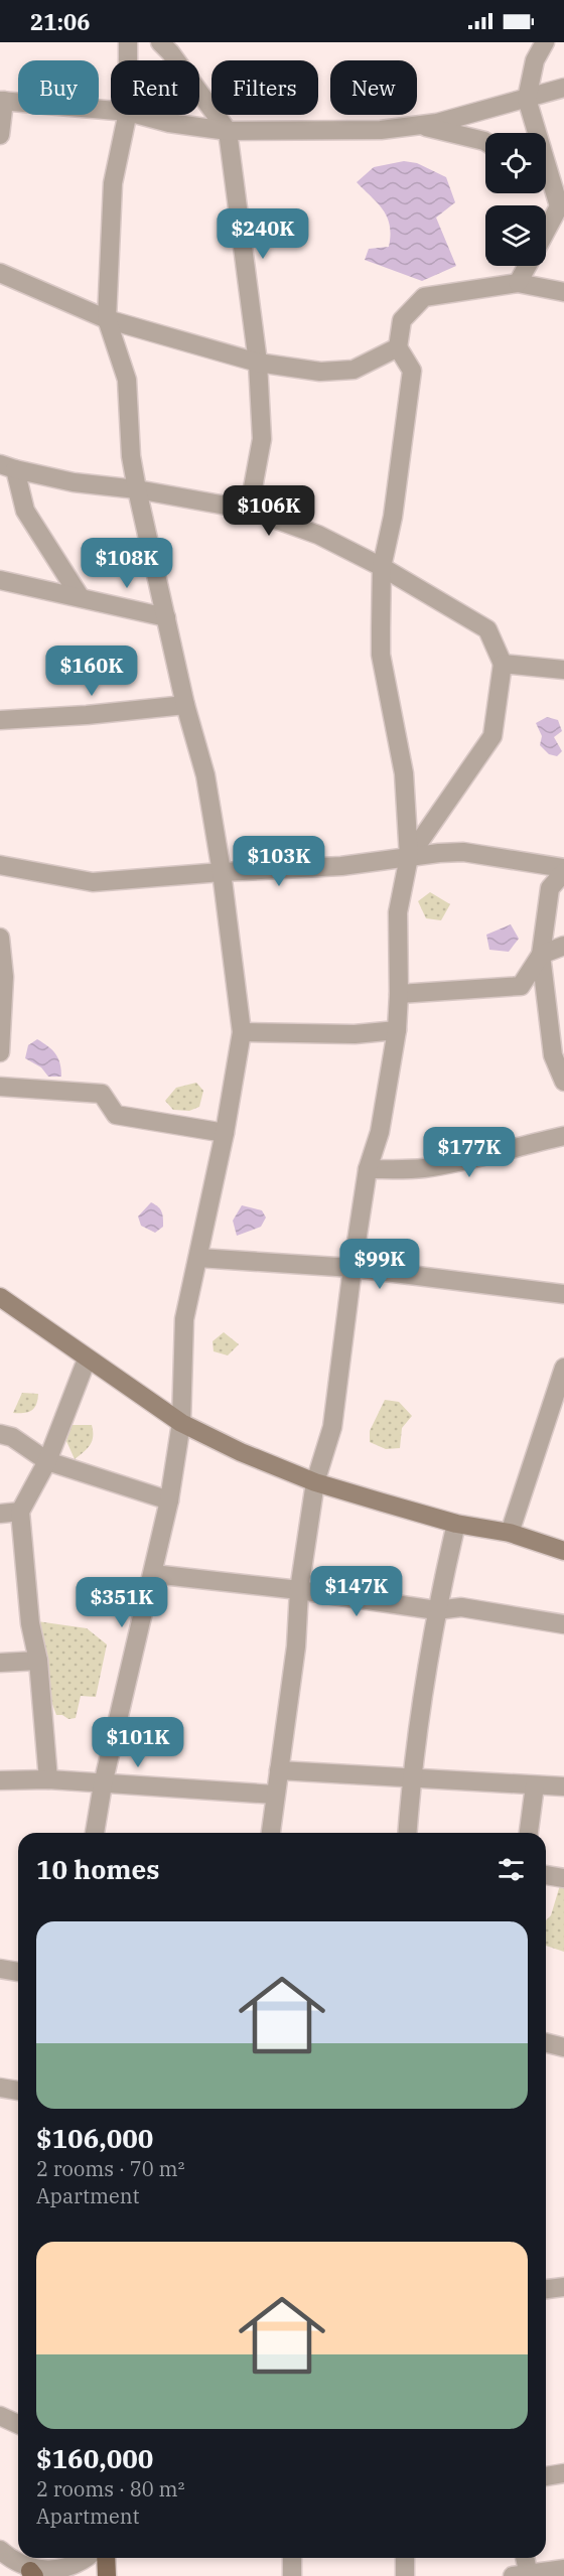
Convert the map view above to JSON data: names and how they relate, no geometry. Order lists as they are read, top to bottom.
{
  "page": {
    "status": "21:06",
    "chip": [
      "Buy",
      "Rent",
      "Filters",
      "New"
    ],
    "price": [
      "$240K",
      "$106K",
      "$108K",
      "$160K",
      "$103K",
      "$177K",
      "$99K",
      "$147K",
      "$351K",
      "$101K"
    ],
    "heading": "10 homes",
    "list": [
      {
        "name": "$106,000",
        "note": "2 rooms · 70 m² · Apartment"
      },
      {
        "name": "$160,000",
        "note": "2 rooms · 80 m² · Apartment"
      }
    ]
  }
}
